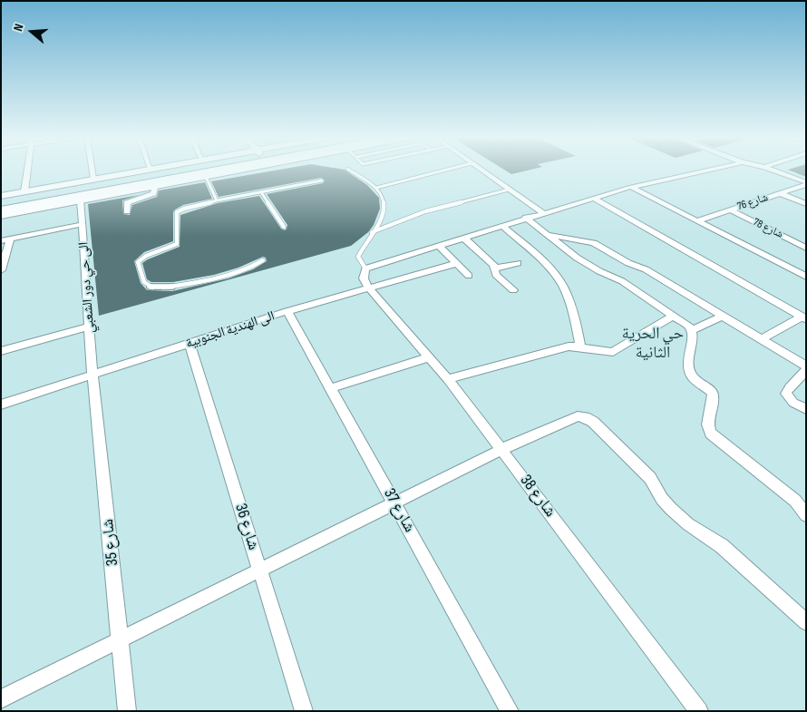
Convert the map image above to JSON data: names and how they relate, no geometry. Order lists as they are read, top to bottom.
{
  "streets": {
    "street": [
      "شارع 76",
      "شارع 78",
      "الى حي دور الشعبي",
      "الى الهندية الجنوبية",
      "شارع 38",
      "شارع 37",
      "شارع 36",
      "شارع 35"
    ]
  },
  "crossings": [
    ["شارع 76", "شارع 78"],
    ["الى حي دور الشعبي", "الى الهندية الجنوبية"],
    ["الى حي دور الشعبي", "شارع 35"],
    ["الى الهندية الجنوبية", "شارع 38"],
    ["الى الهندية الجنوبية", "شارع 37"],
    ["الى الهندية الجنوبية", "شارع 36"],
    ["الى الهندية الجنوبية", "شارع 35"]
  ],
  "districts": ["حي الحرية الثانية"],
  "north": "left"
}
